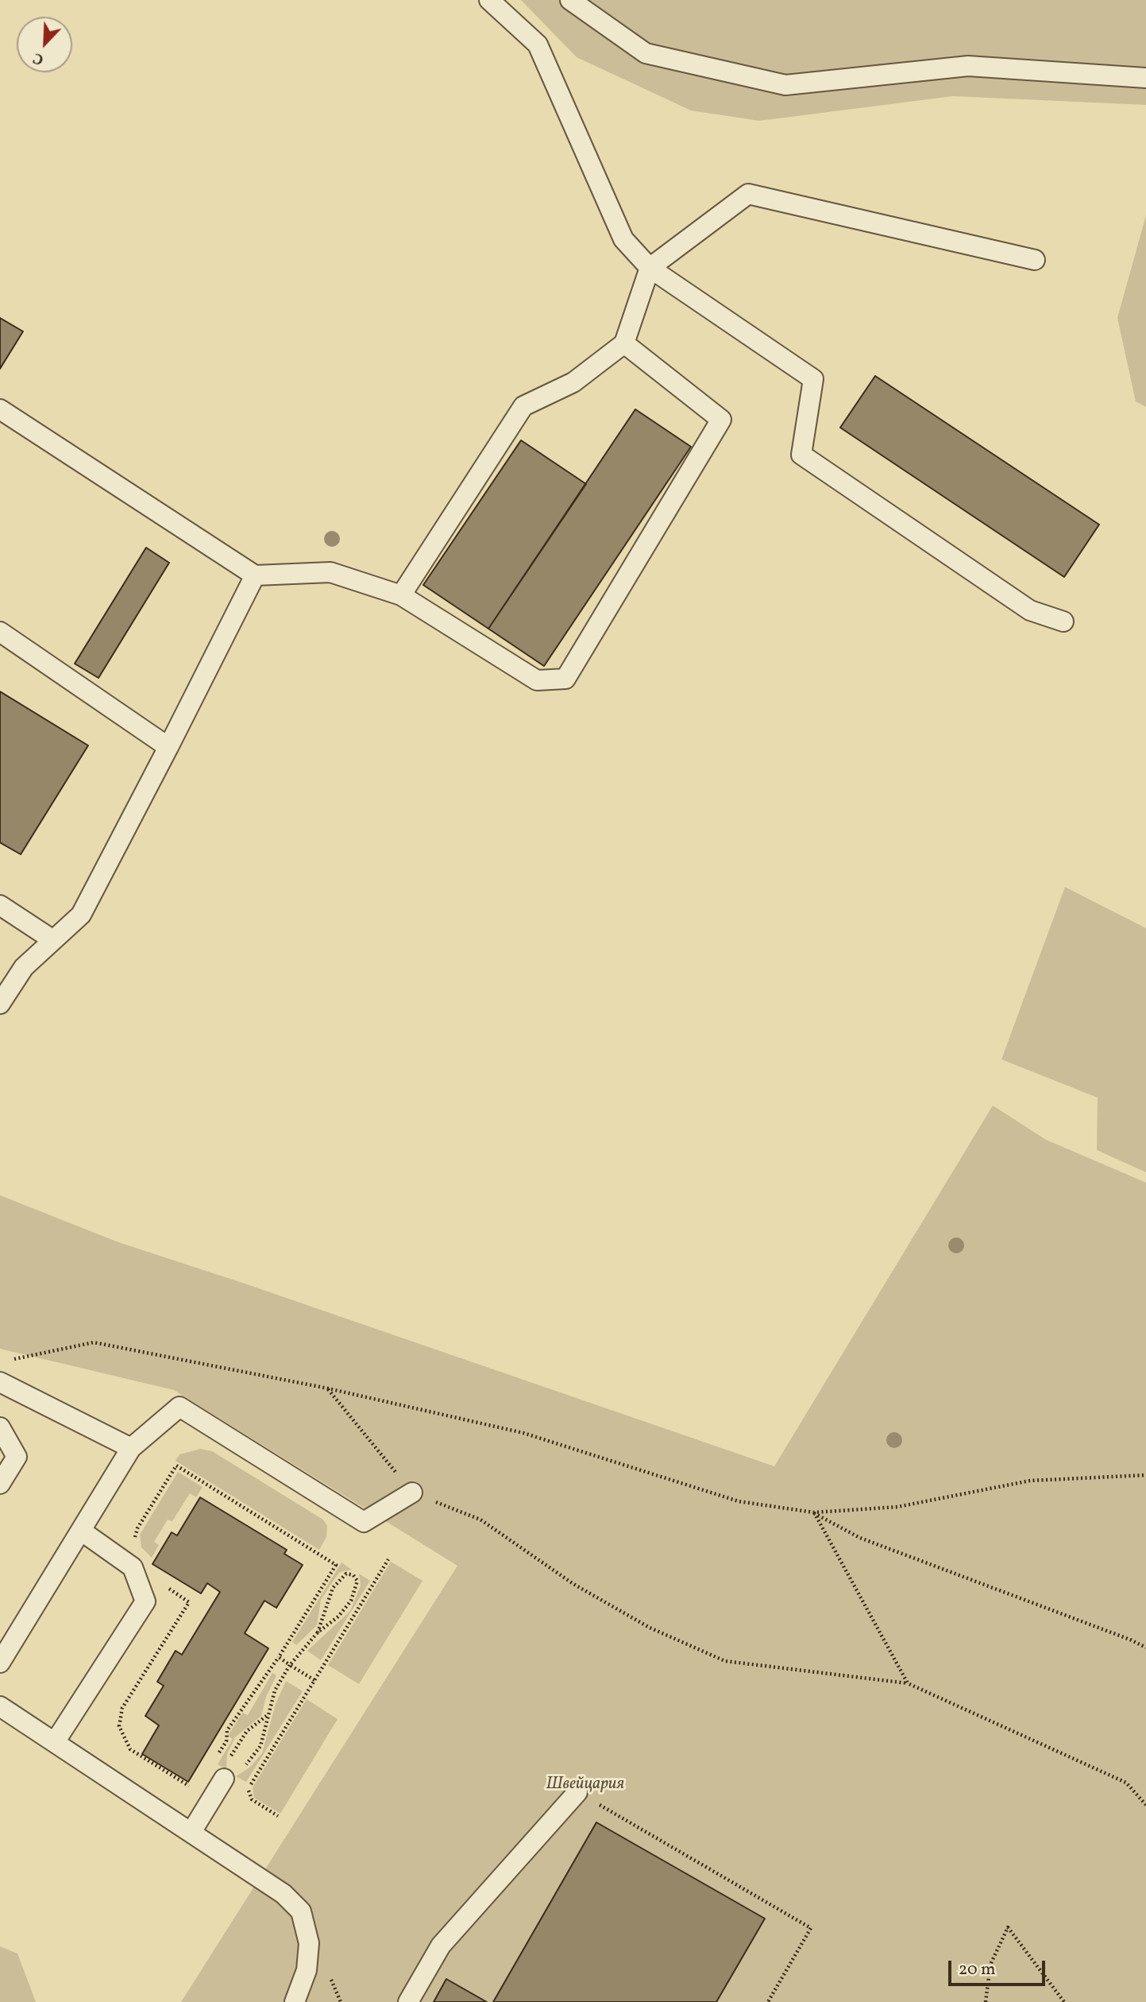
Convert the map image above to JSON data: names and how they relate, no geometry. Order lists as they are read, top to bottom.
{
  "parks": ["Швейцария"],
  "scale_bar": "20 m",
  "north": "bottom left"
}
